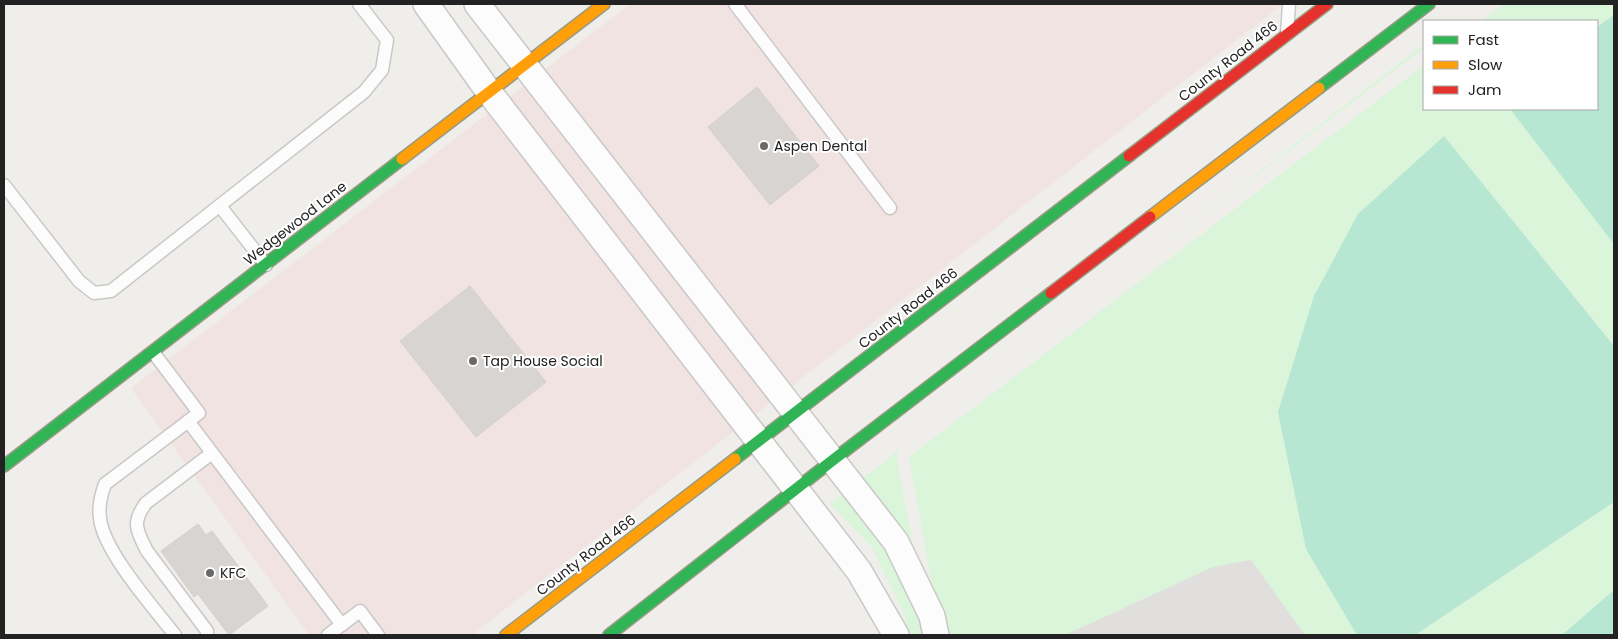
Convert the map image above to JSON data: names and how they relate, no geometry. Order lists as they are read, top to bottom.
{
  "streets": {
    "main road": ["County Road 466", "Wedgewood Lane"]
  },
  "places": ["Aspen Dental", "Tap House Social", "KFC"],
  "legend": ["Fast", "Slow", "Jam"]
}
